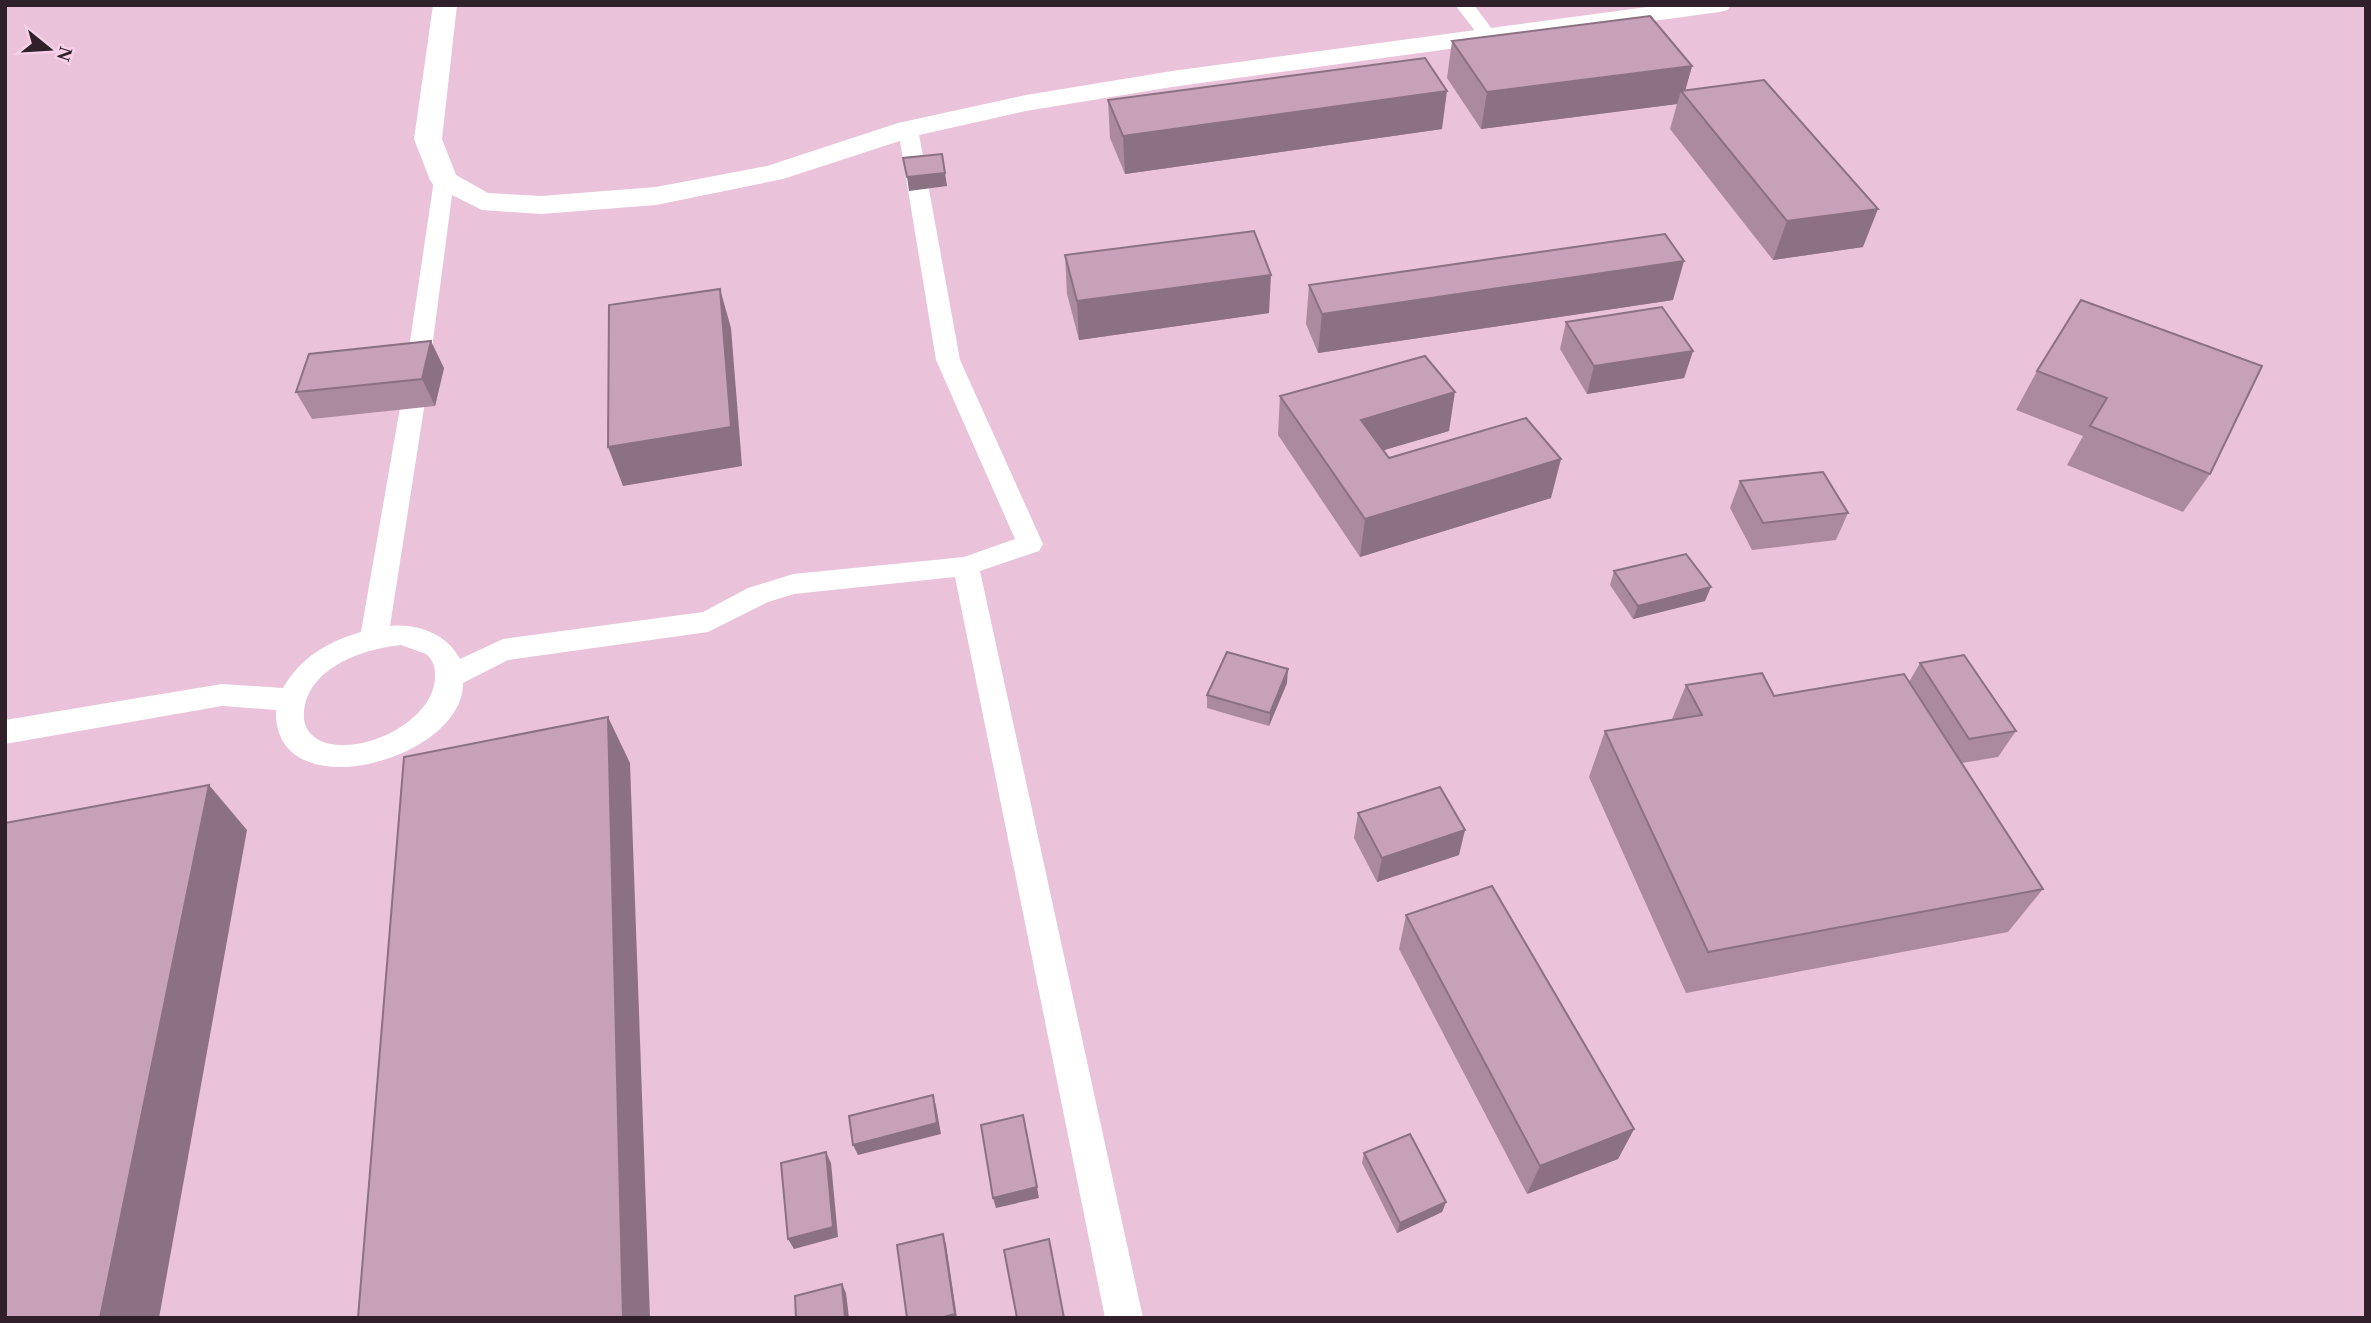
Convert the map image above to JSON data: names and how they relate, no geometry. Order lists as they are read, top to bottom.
{
  "north": "right"
}
